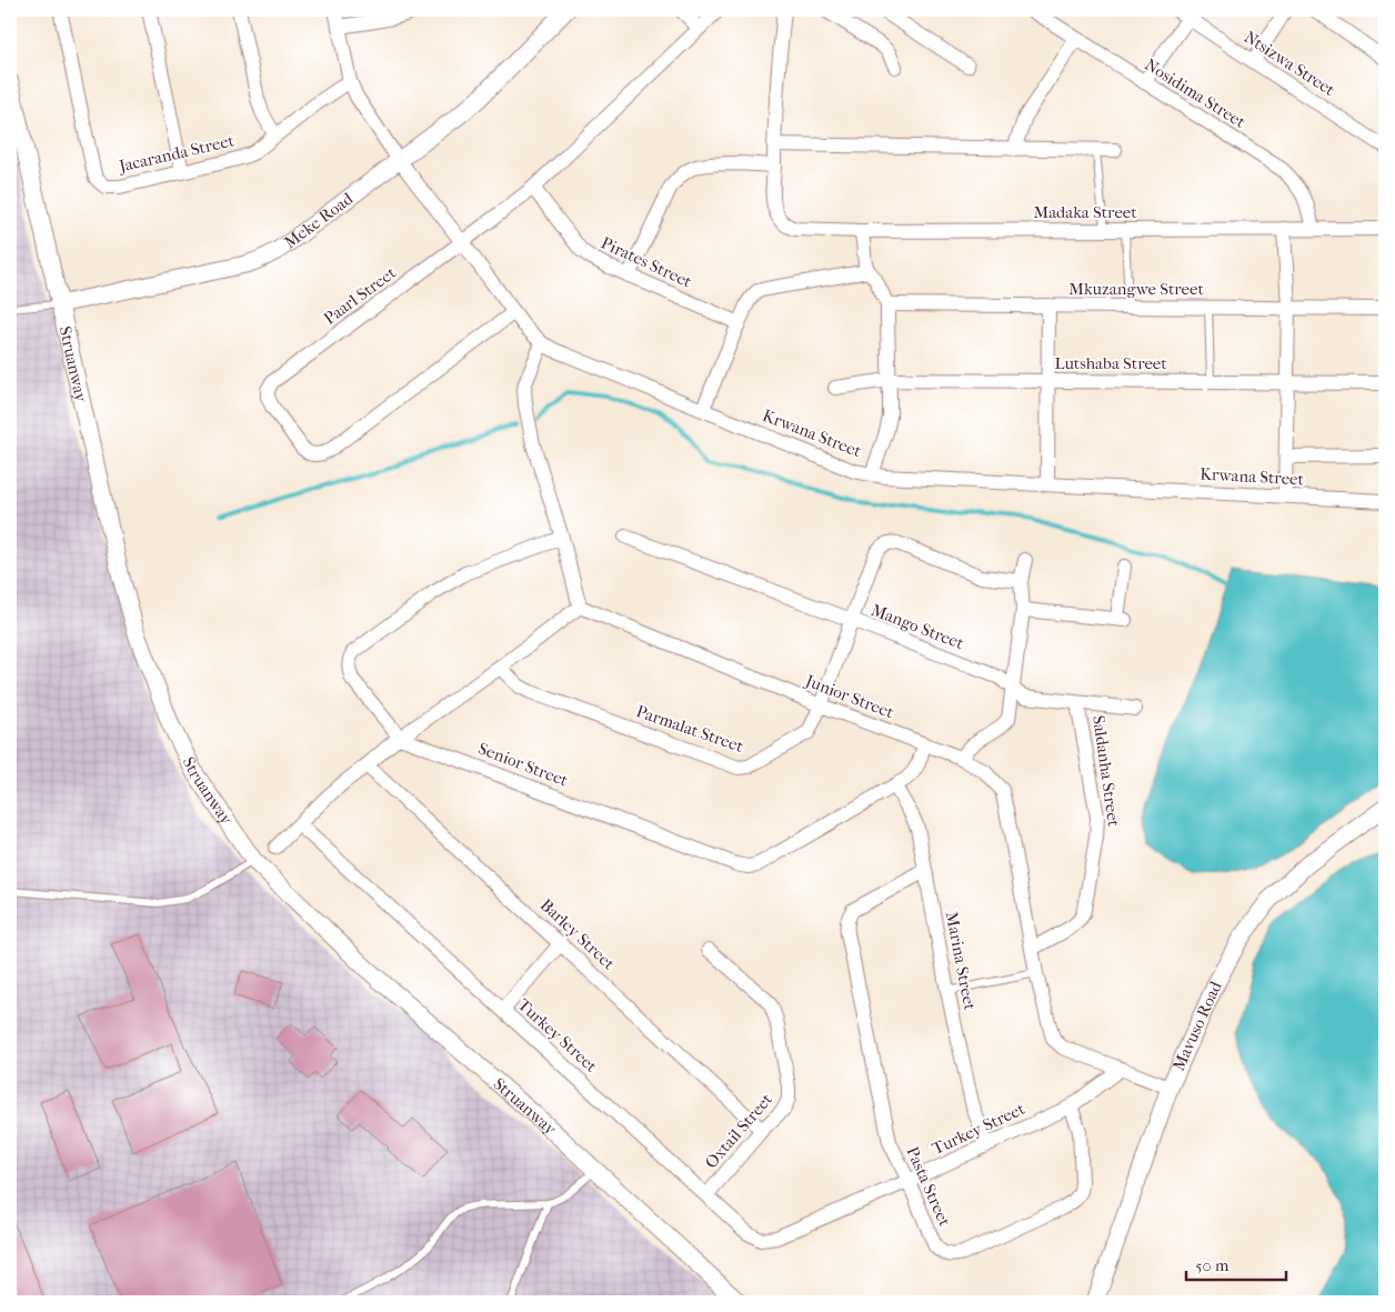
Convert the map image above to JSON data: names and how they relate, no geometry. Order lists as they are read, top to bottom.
{
  "streets": {
    "street": [
      "Ntsizwa Street",
      "Nosidima Street",
      "Jacaranda Street",
      "Madaka Street",
      "Meke Road",
      "Pirates Street",
      "Mkuzangwe Street",
      "Paarl Street",
      "Lutshaba Street",
      "Struanway",
      "Krwana Street",
      "Mango Street",
      "Junior Street",
      "Parmalat Street",
      "Senior Street",
      "Saldanha Street",
      "Barley Street",
      "Marina Street",
      "Mavuso Road",
      "Turkey Street",
      "Oxtail Street",
      "Pasta Street"
    ]
  },
  "crossings": [
    ["Nosidima Street", "Madaka Street"],
    ["Jacaranda Street", "Krwana Street"],
    ["Meke Road", "Struanway"],
    ["Meke Road", "Krwana Street"],
    ["Pirates Street", "Paarl Street"],
    ["Paarl Street", "Krwana Street"],
    ["Mango Street", "Parmalat Street"],
    ["Mango Street", "Saldanha Street"],
    ["Junior Street", "Parmalat Street"],
    ["Junior Street", "Senior Street"],
    ["Junior Street", "Saldanha Street"],
    ["Junior Street", "Mavuso Road"],
    ["Junior Street", "Turkey Street"],
    ["Senior Street", "Marina Street"],
    ["Barley Street", "Oxtail Street"],
    ["Marina Street", "Turkey Street"],
    ["Marina Street", "Pasta Street"],
    ["Turkey Street", "Oxtail Street"],
    ["Turkey Street", "Pasta Street"]
  ],
  "scale_bar": "50 m"
}
